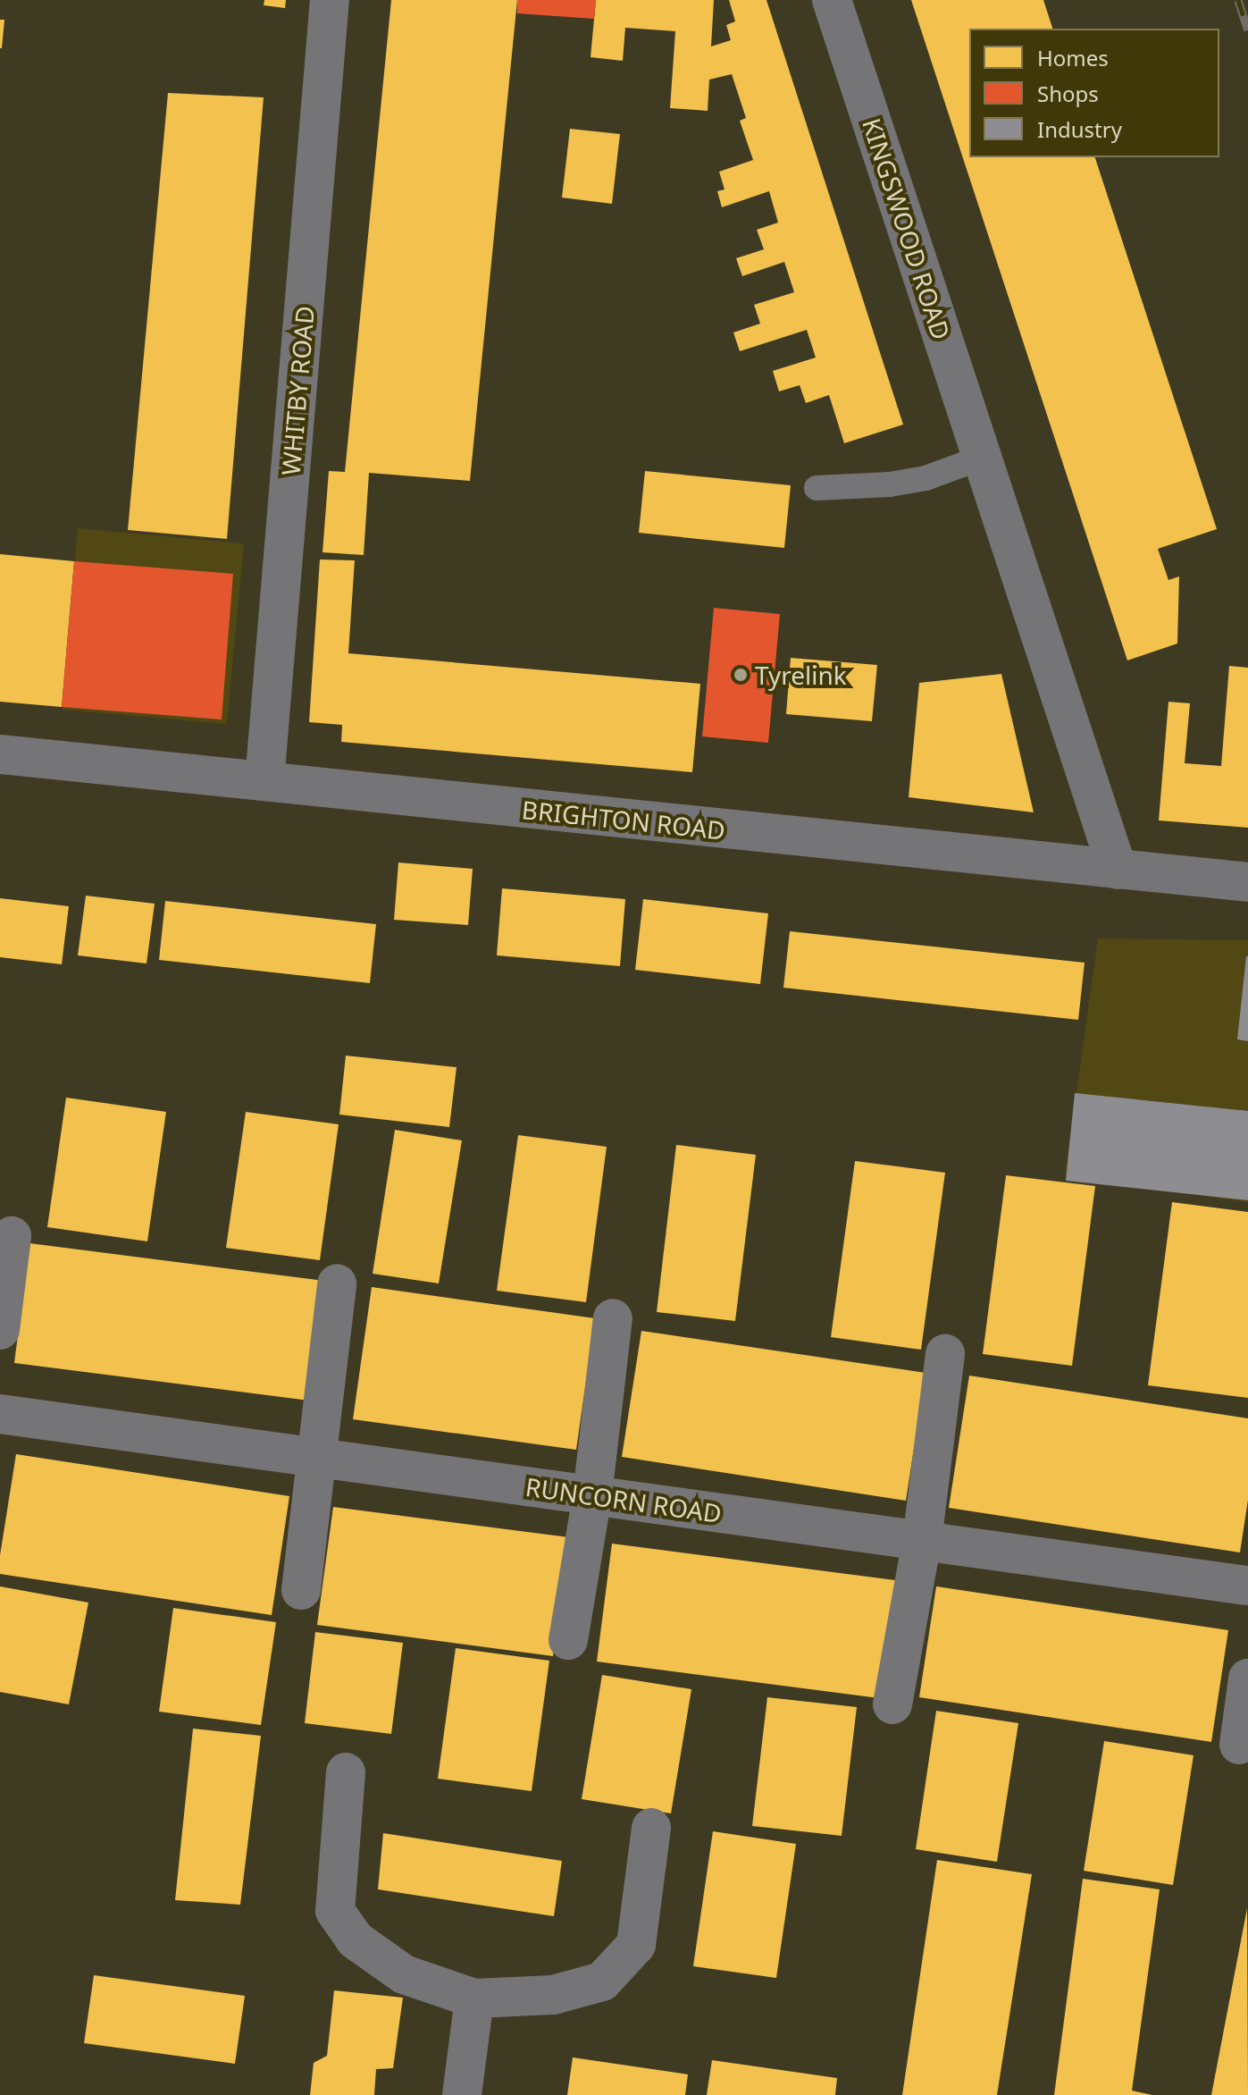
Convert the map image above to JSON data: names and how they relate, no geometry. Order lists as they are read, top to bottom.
{
  "streets": {
    "street": [
      "KINGSWOOD ROAD",
      "WHITBY ROAD",
      "BRIGHTON ROAD",
      "RUNCORN ROAD"
    ]
  },
  "crossings": [
    ["KINGSWOOD ROAD", "BRIGHTON ROAD"],
    ["WHITBY ROAD", "BRIGHTON ROAD"]
  ],
  "places": ["Tyrelink"],
  "legend": ["Homes", "Shops", "Industry"]
}
